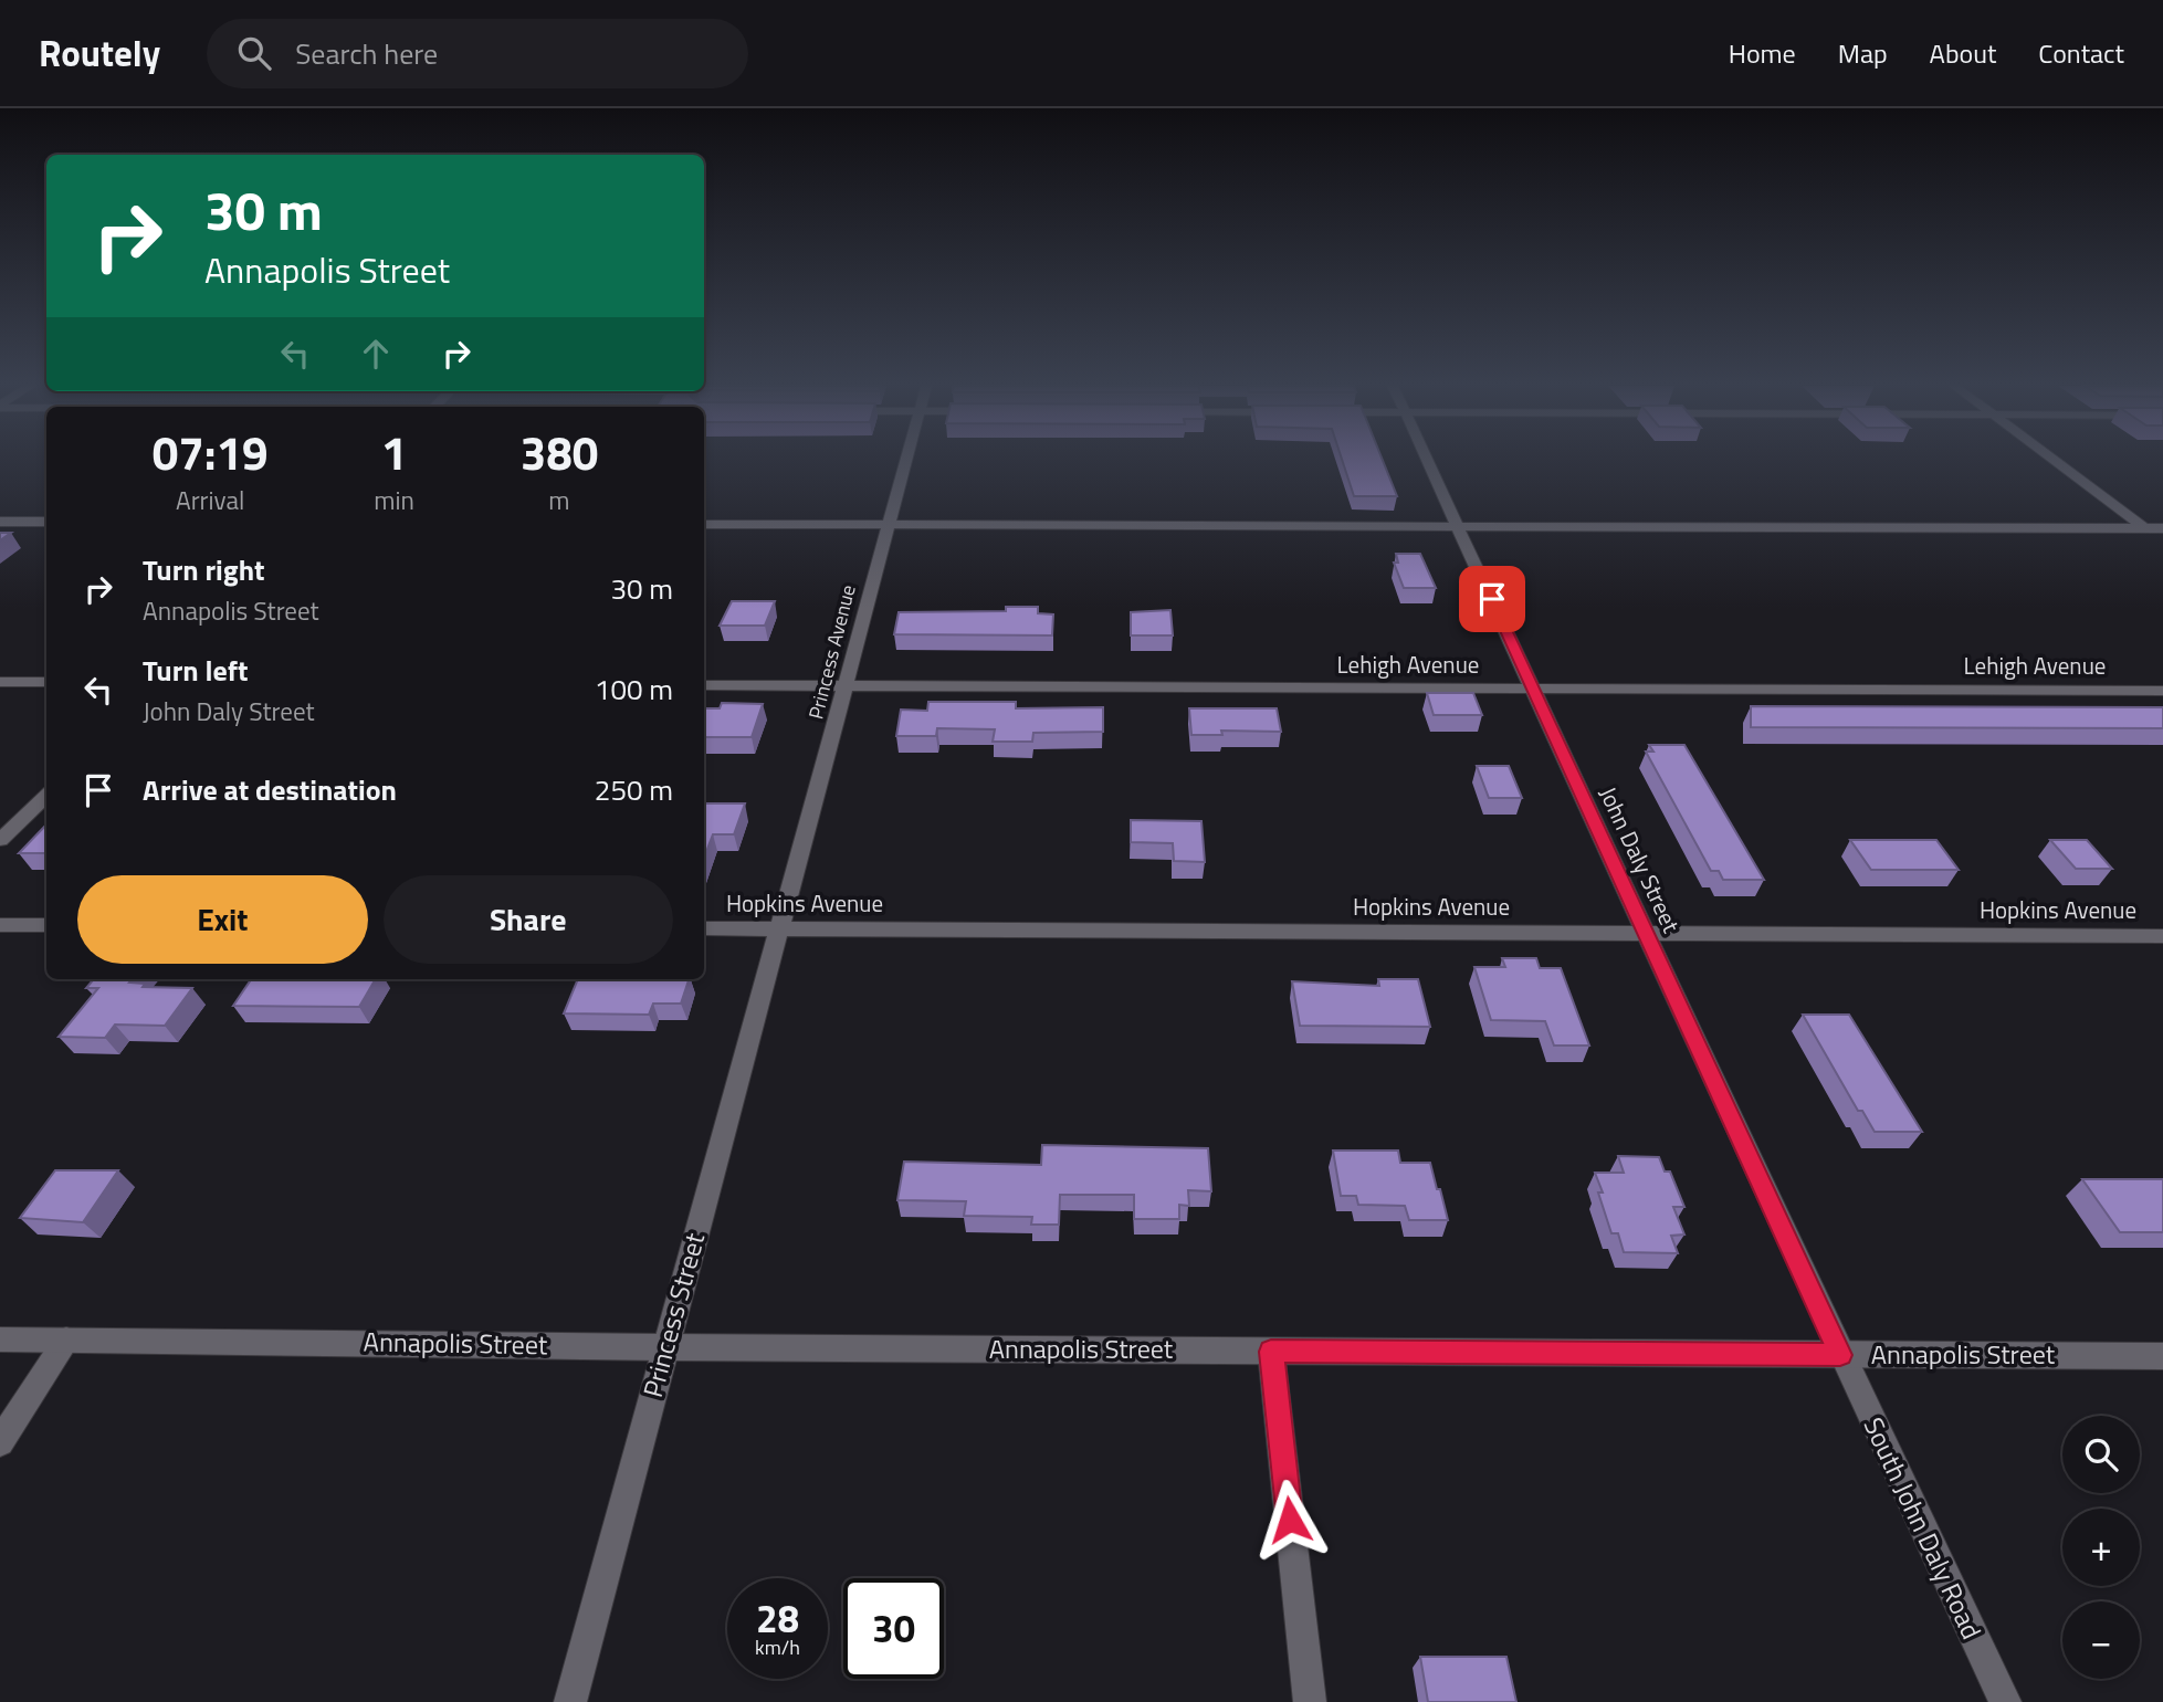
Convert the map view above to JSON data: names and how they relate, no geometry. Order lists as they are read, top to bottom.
{
  "streets": {
    "street": [
      "Princess Avenue",
      "Lehigh Avenue",
      "John Daly Street",
      "Hopkins Avenue",
      "Princess Street",
      "Annapolis Street",
      "South John Daly Road"
    ]
  },
  "crossings": [
    ["Princess Avenue", "Lehigh Avenue"],
    ["Princess Avenue", "Hopkins Avenue"],
    ["Princess Avenue", "Princess Street"],
    ["Lehigh Avenue", "John Daly Street"],
    ["John Daly Street", "Hopkins Avenue"],
    ["John Daly Street", "Annapolis Street"],
    ["John Daly Street", "South John Daly Road"],
    ["Hopkins Avenue", "Princess Street"],
    ["Princess Street", "Annapolis Street"],
    ["Annapolis Street", "South John Daly Road"]
  ],
  "page": {
    "header": "Routely",
    "search": "Search here",
    "nav": [
      "Home",
      "Map",
      "About",
      "Contact"
    ],
    "turn": ["30 m", "Annapolis Street"],
    "eta": [
      "07:19",
      "Arrival",
      "1",
      "min",
      "380",
      "m"
    ],
    "list": [
      {
        "name": "Turn right",
        "note": "Annapolis Street",
        "value": "30 m"
      },
      {
        "name": "Turn left",
        "note": "John Daly Street",
        "value": "100 m"
      },
      {
        "name": "Arrive at destination",
        "value": "250 m"
      }
    ],
    "buttons": ["Exit", "Share"],
    "map_buttons": ["+", "−"],
    "speed": "28 km/h",
    "limit": "30"
  }
}
